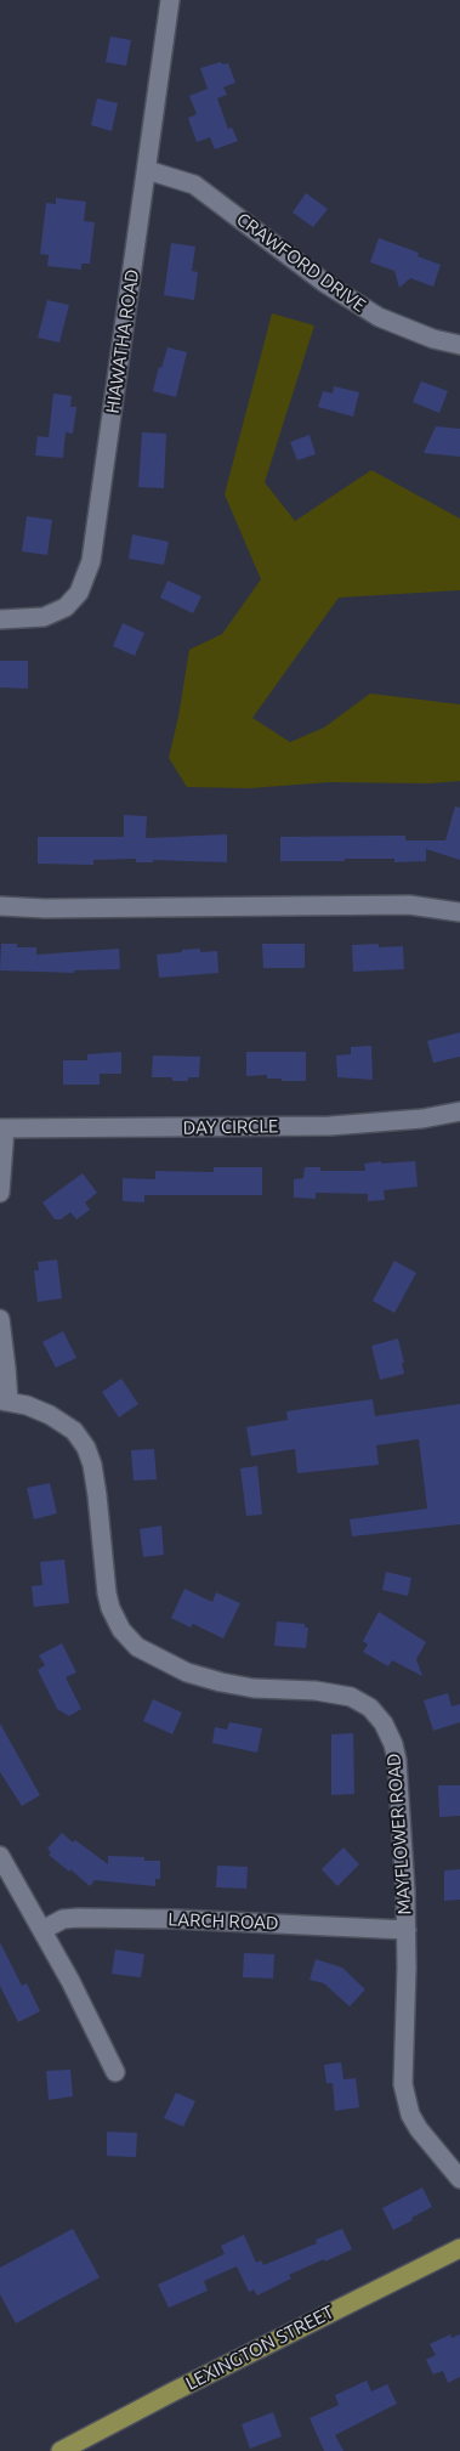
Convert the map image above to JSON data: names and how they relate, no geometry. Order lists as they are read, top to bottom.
{
  "streets": {
    "main road": ["LEXINGTON STREET"],
    "street": [
      "CRAWFORD DRIVE",
      "HIAWATHA ROAD",
      "DAY CIRCLE",
      "MAYFLOWER ROAD",
      "LARCH ROAD"
    ]
  },
  "crossings": [
    ["CRAWFORD DRIVE", "HIAWATHA ROAD"],
    ["MAYFLOWER ROAD", "LARCH ROAD"]
  ]
}
